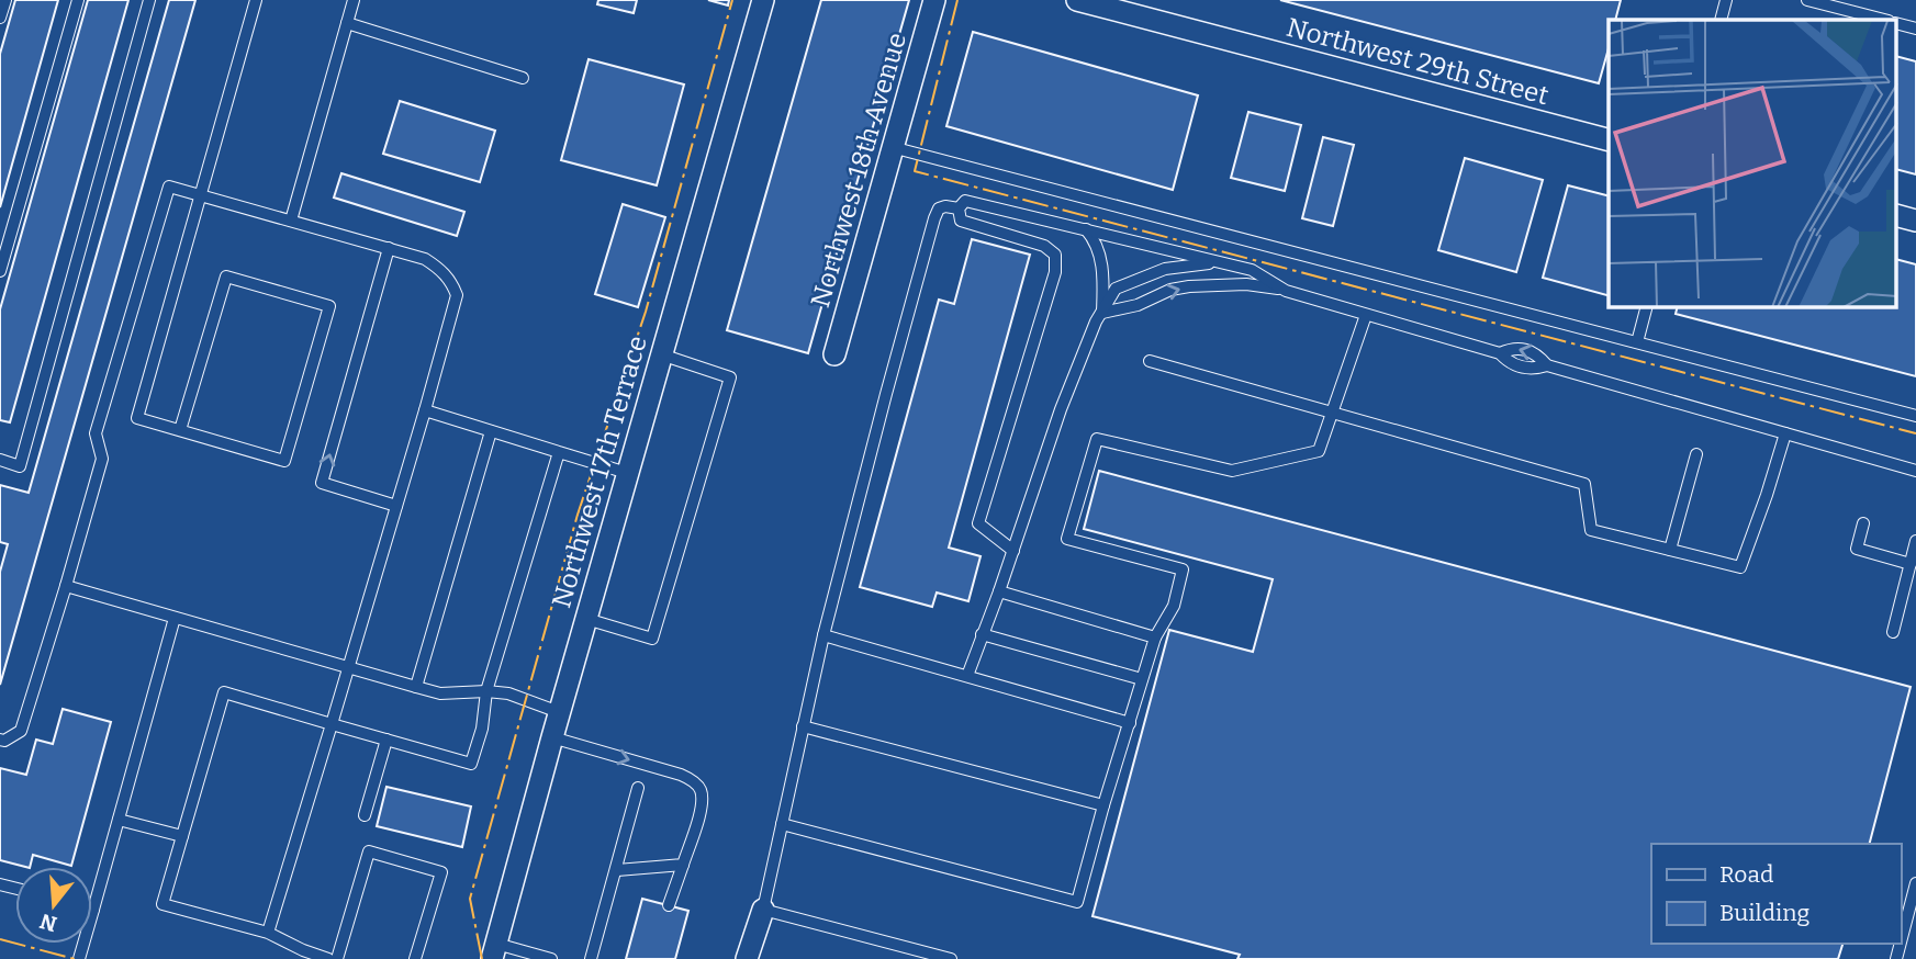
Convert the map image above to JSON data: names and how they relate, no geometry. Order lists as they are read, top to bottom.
{
  "streets": {
    "street": ["Northwest 29th Street", "Northwest 18th Avenue", "Northwest 17th Terrace"]
  },
  "legend": ["Road", "Building"],
  "north": "bottom"
}
